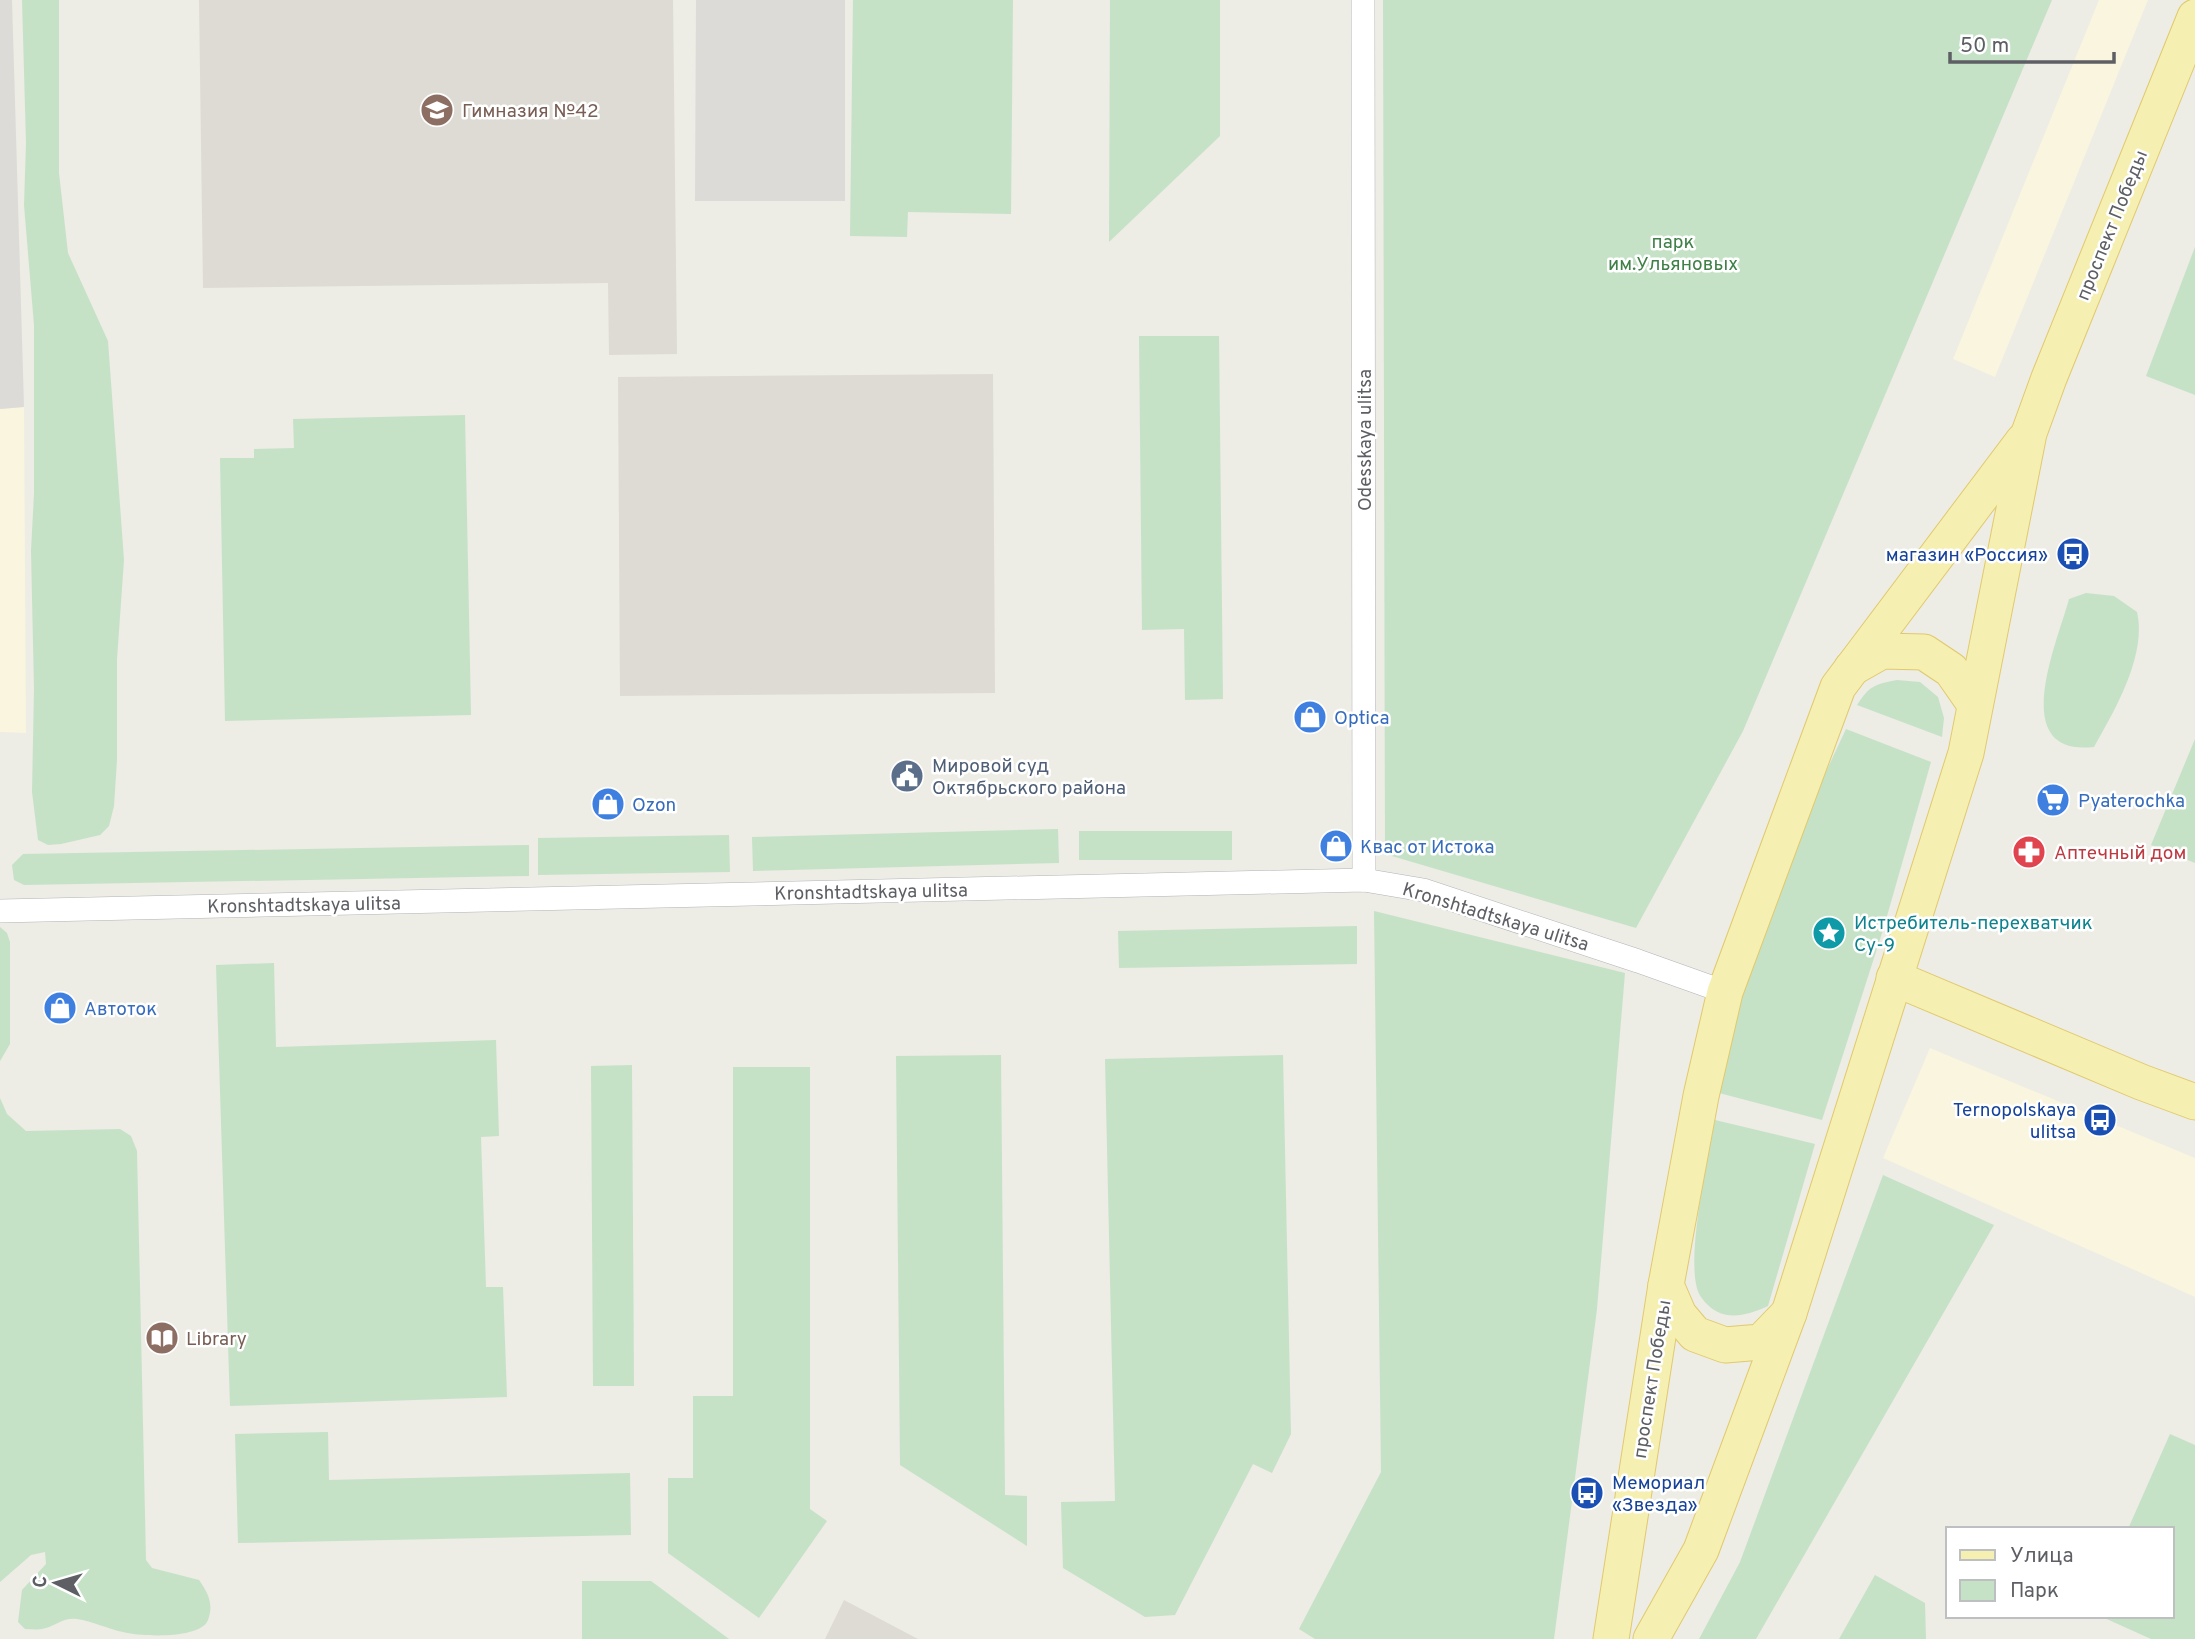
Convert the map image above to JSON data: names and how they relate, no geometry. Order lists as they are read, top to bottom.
{
  "streets": {
    "main road": ["проспект Победы"],
    "street": ["Odesskaya ulitsa", "Kronshtadtskaya ulitsa"]
  },
  "crossings": [
    ["проспект Победы", "Kronshtadtskaya ulitsa"],
    ["Odesskaya ulitsa", "Kronshtadtskaya ulitsa"]
  ],
  "parks": ["парк им.Ульяновых"],
  "places": {
    "school or university": ["Гимназия №42"],
    "bus stop": ["магазин «Россия»", "Ternopolskaya ulitsa", "Мемориал «Звезда»"],
    "shop": [
      "Optica",
      "Ozon",
      "Квас от Истока",
      "Автоток"
    ],
    "public building": ["Мировой суд Октябрьского района"],
    "supermarket": ["Pyaterochka"],
    "pharmacy": ["Аптечный дом"],
    "place": ["Истребитель-перехватчик Су-9"],
    "library": ["Library"]
  },
  "legend": ["Улица", "Парк"],
  "scale_bar": "50 m",
  "north": "left"
}
